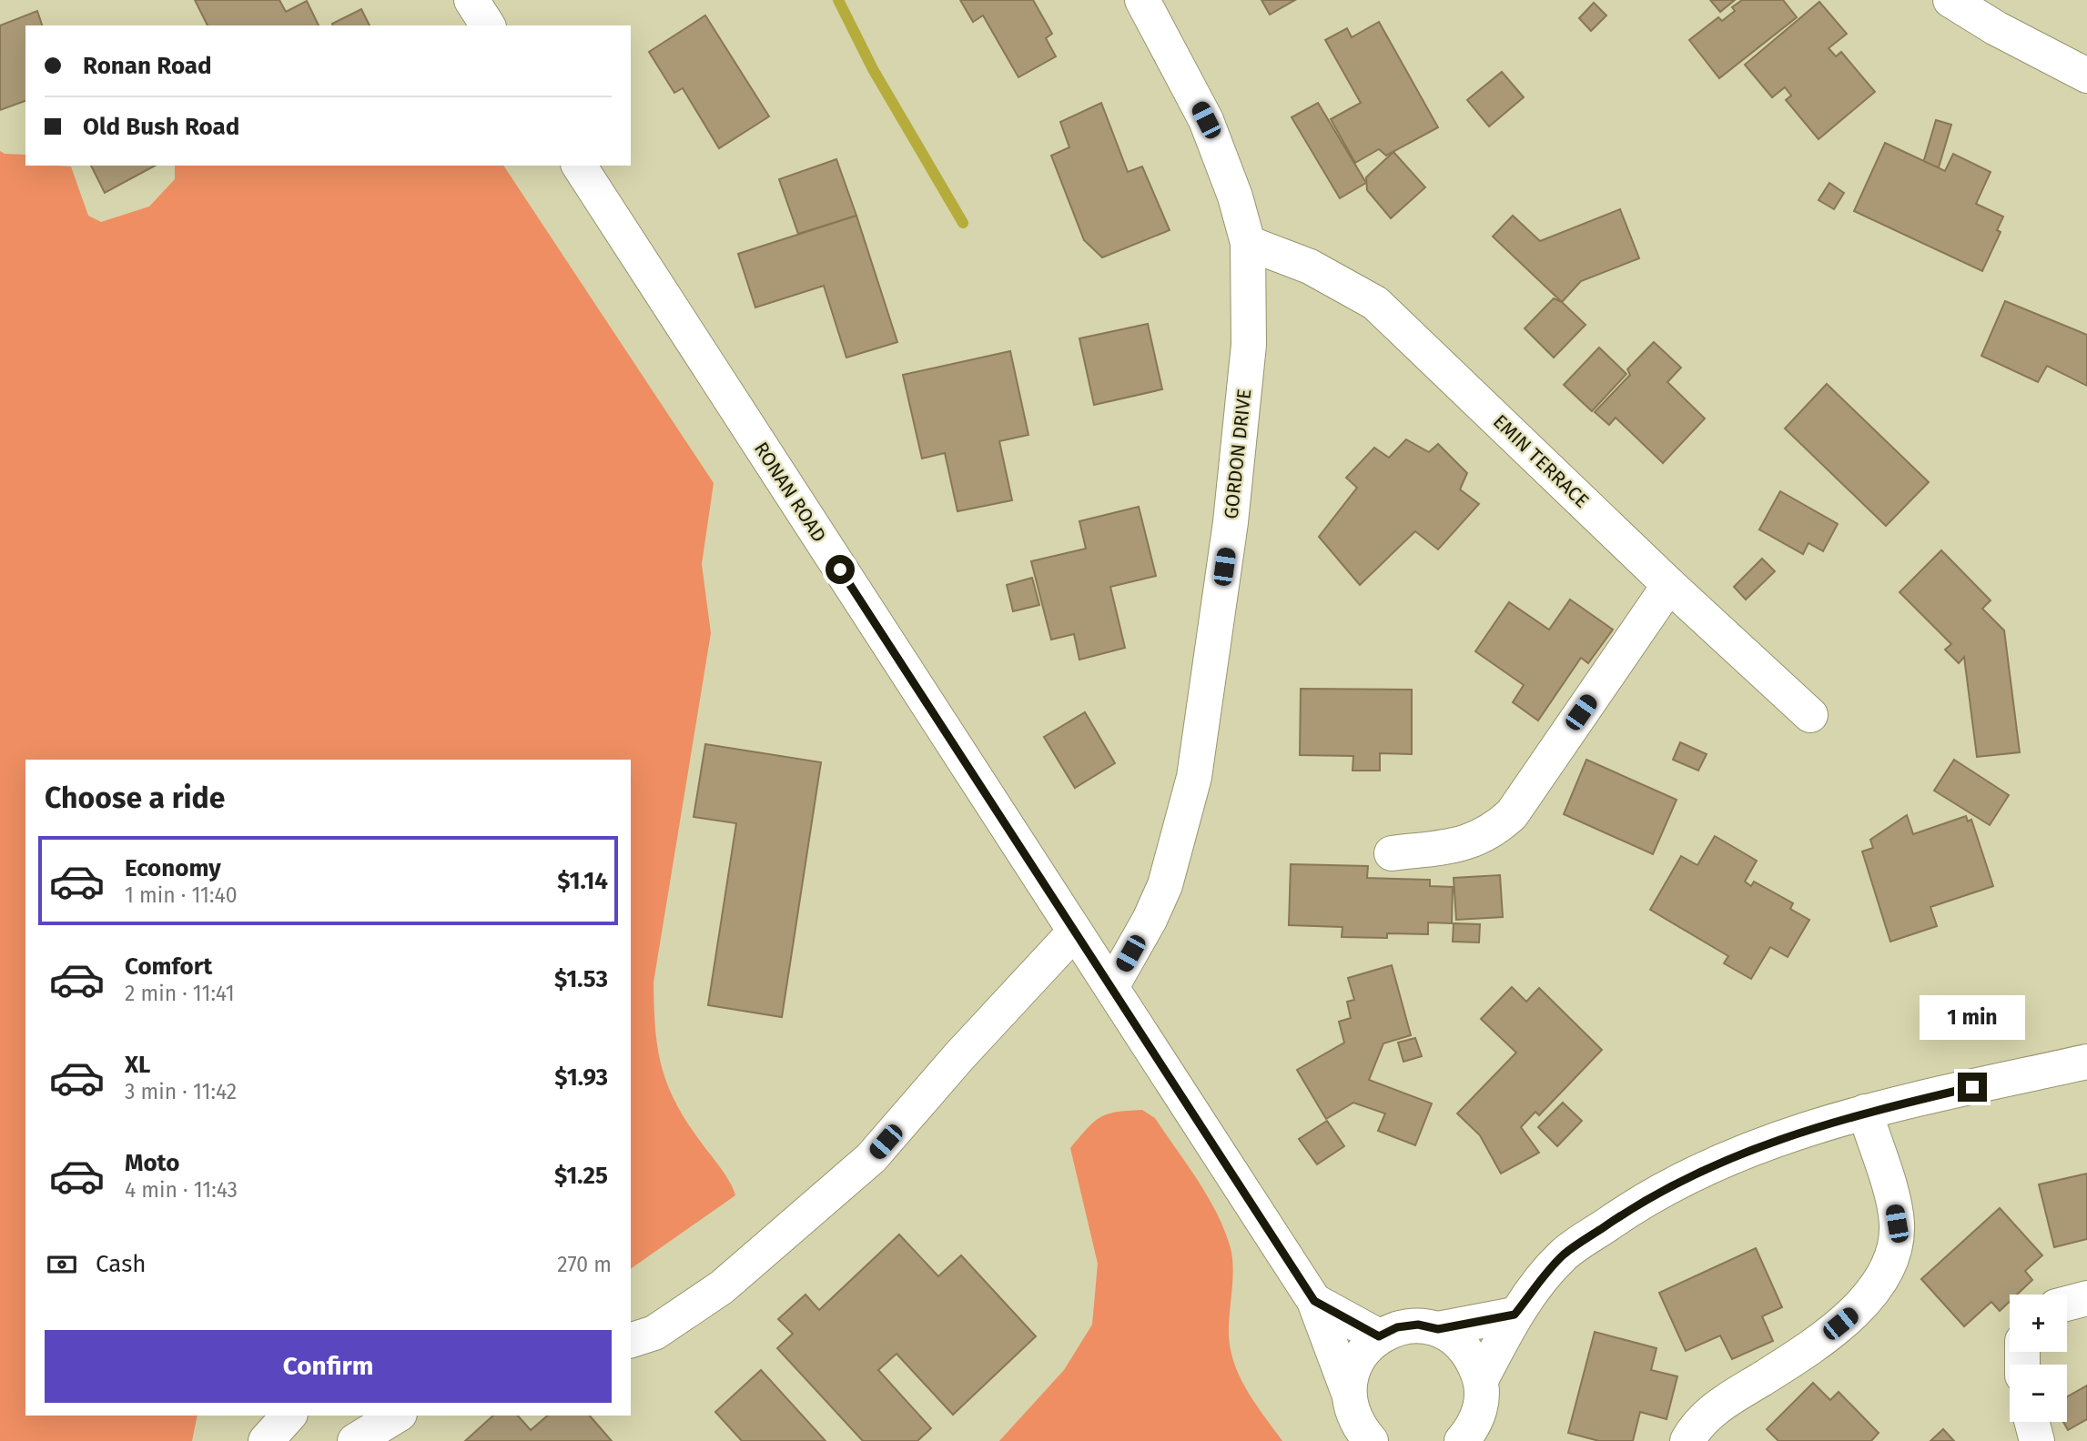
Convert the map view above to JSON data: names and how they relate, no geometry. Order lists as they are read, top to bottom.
{
  "streets": {
    "street": ["GORDON DRIVE", "EMIN TERRACE", "RONAN ROAD"]
  },
  "crossings": [
    ["GORDON DRIVE", "EMIN TERRACE"],
    ["GORDON DRIVE", "RONAN ROAD"]
  ],
  "page": {
    "banner": ["Ronan Road", "Old Bush Road"],
    "heading": "Choose a ride",
    "list": [
      {
        "name": "Economy",
        "note": "1 min · 11:40",
        "value": "$1.14"
      },
      {
        "name": "Comfort",
        "note": "2 min · 11:41",
        "value": "$1.53"
      },
      {
        "name": "XL",
        "note": "3 min · 11:42",
        "value": "$1.93"
      },
      {
        "name": "Moto",
        "note": "4 min · 11:43",
        "value": "$1.25"
      }
    ],
    "bubble": "1 min",
    "pay": ["Cash", "270 m"],
    "map_buttons": ["+", "−"],
    "buttons": "Confirm"
  }
}
